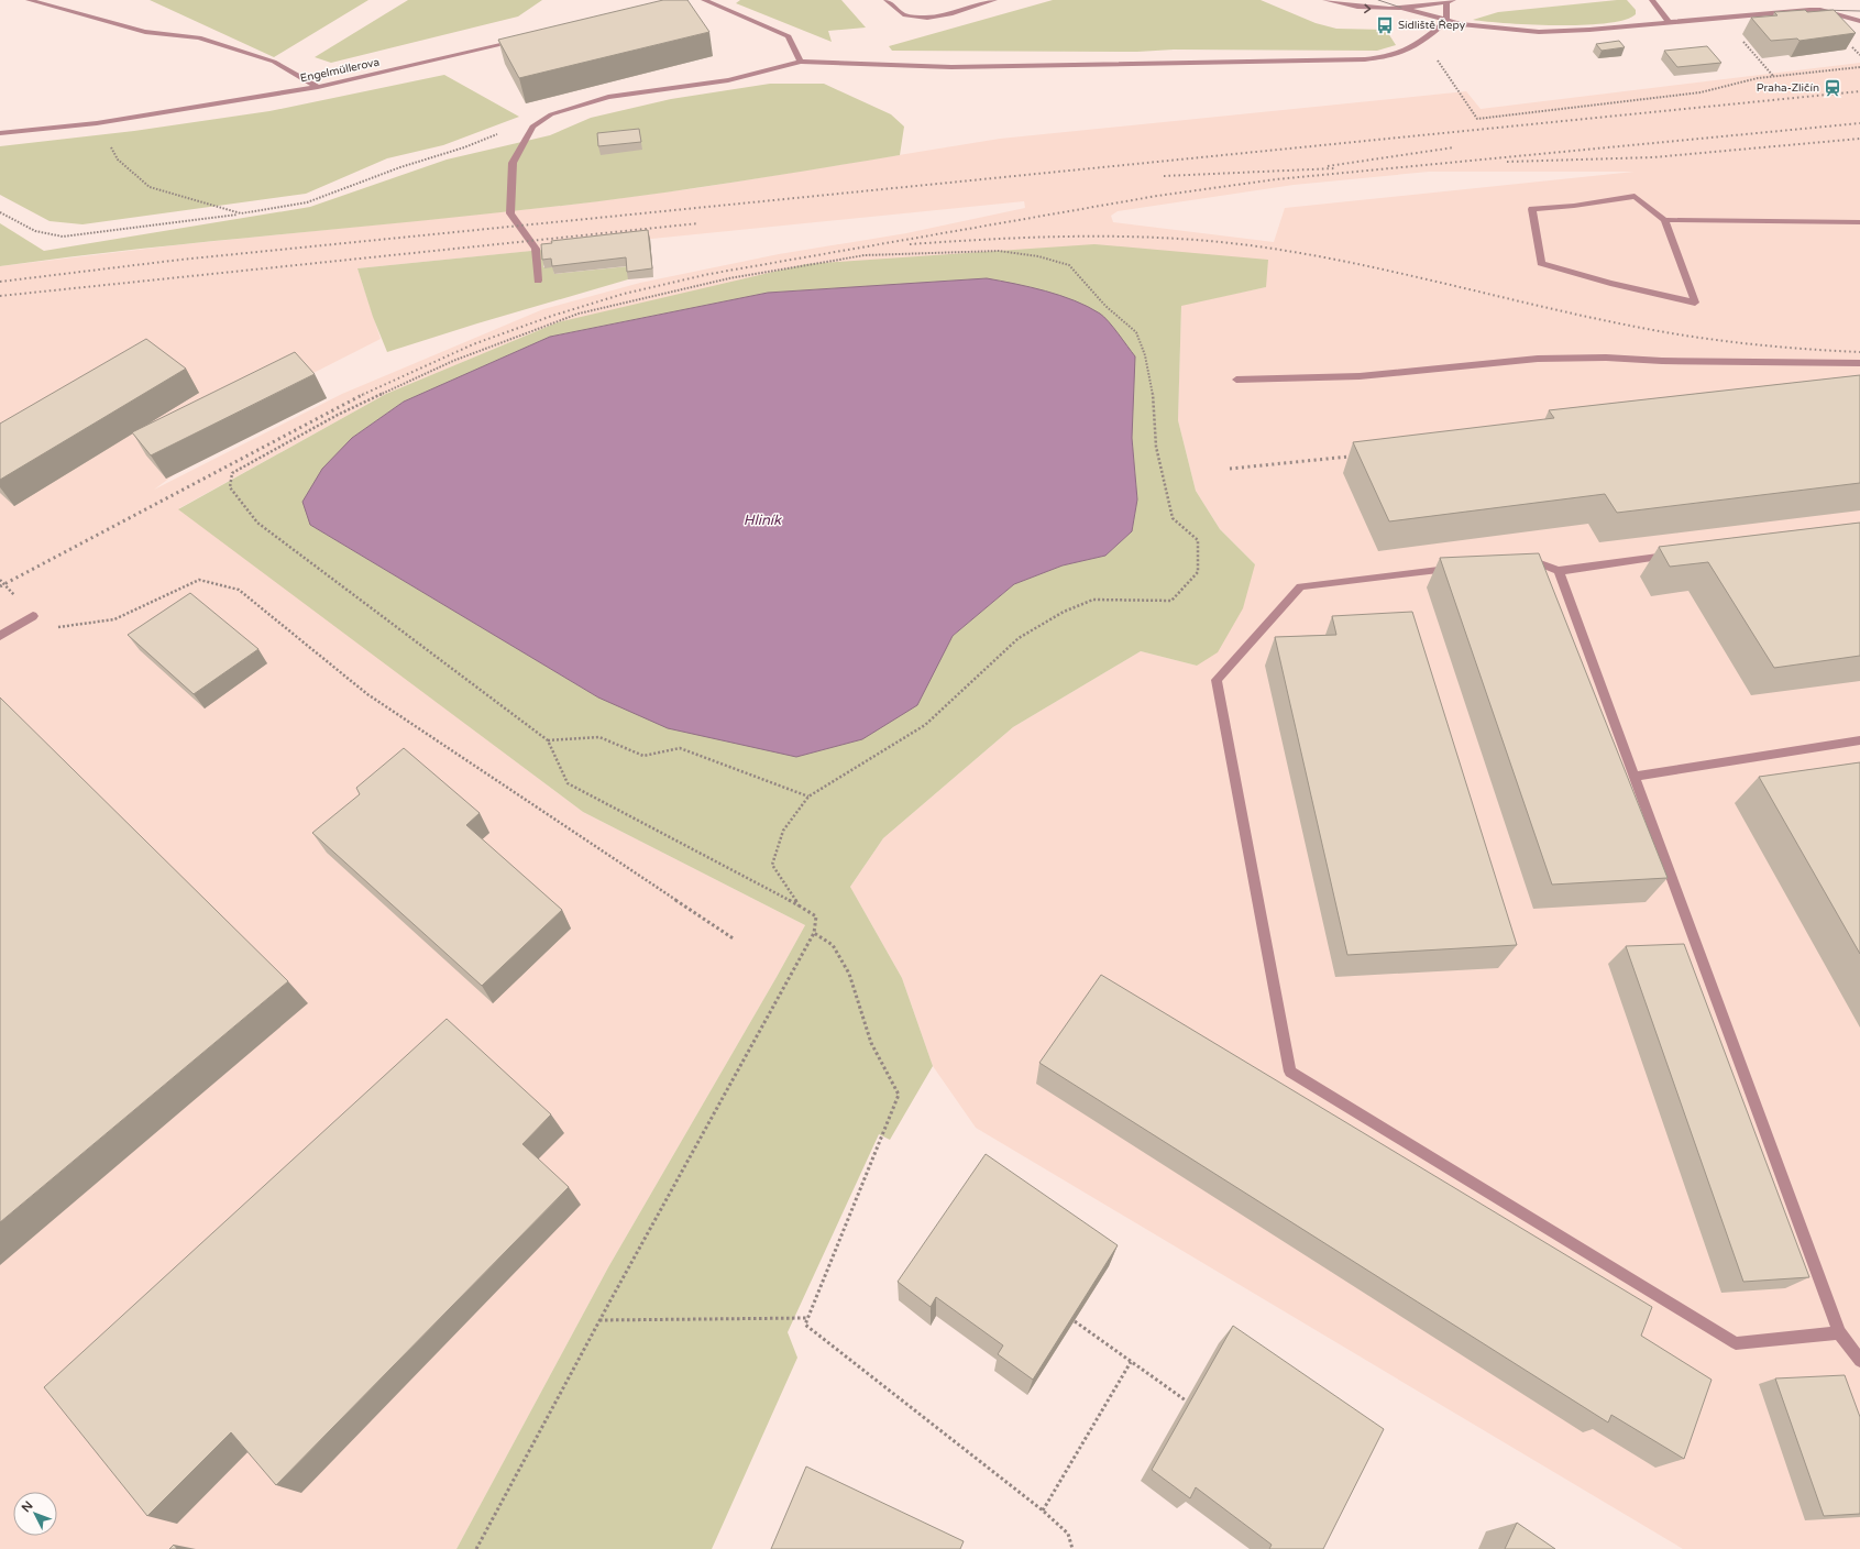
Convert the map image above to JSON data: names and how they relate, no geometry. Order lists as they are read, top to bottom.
{
  "streets": {
    "street": ["Engelmüllerova"]
  },
  "water": ["Hliník"],
  "places": {
    "bus stop": ["Sídliště Řepy"],
    "station": ["Praha-Zličín"]
  },
  "north": "top left"
}
